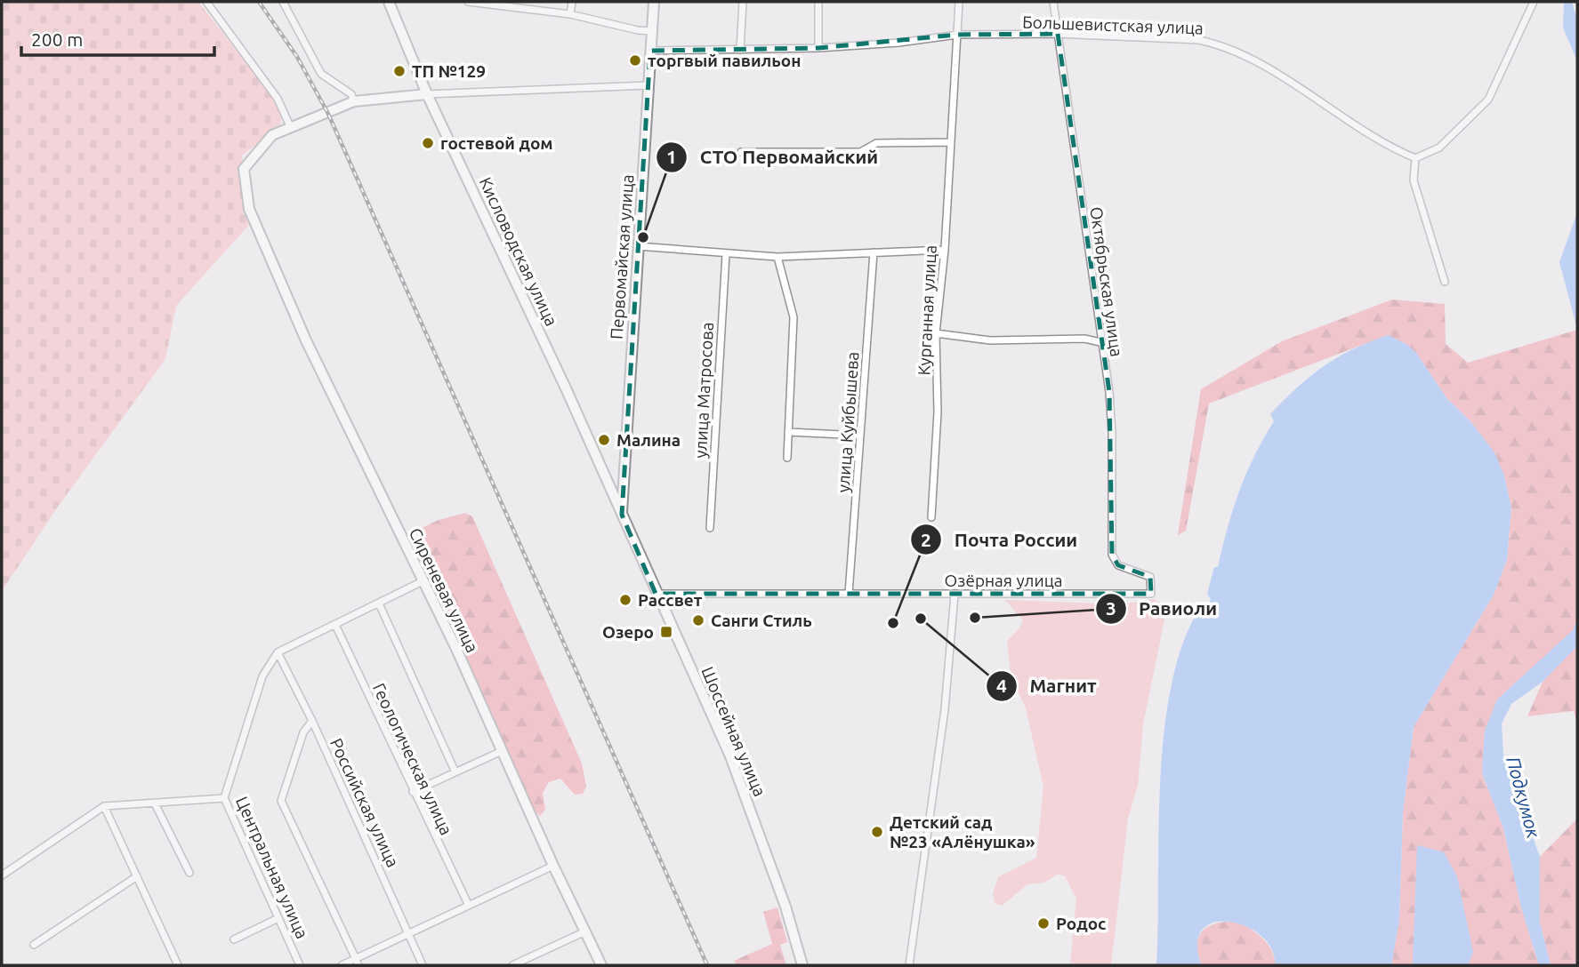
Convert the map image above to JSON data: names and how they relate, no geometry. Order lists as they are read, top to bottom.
{
  "streets": {
    "street": [
      "Большевистская улица",
      "Кисловодская улица",
      "Первомайская улица",
      "Октябрьская улица",
      "Курганная улица",
      "улица Матросова",
      "улица Куйбышева",
      "Озёрная улица",
      "Сиреневая улица",
      "Шоссейная улица",
      "Геологическая улица",
      "Российская улица",
      "Центральная улица"
    ]
  },
  "crossings": [
    ["Большевистская улица", "Первомайская улица"],
    ["Большевистская улица", "Октябрьская улица"],
    ["Большевистская улица", "Курганная улица"],
    ["Кисловодская улица", "Первомайская улица"],
    ["Кисловодская улица", "Шоссейная улица"],
    ["Первомайская улица", "Шоссейная улица"],
    ["Октябрьская улица", "Озёрная улица"],
    ["улица Куйбышева", "Озёрная улица"],
    ["Озёрная улица", "Шоссейная улица"],
    ["Российская улица", "Центральная улица"]
  ],
  "water": ["Подкумок"],
  "places": {
    "other": [
      "торгвый павильон",
      "ТП №129",
      "гостевой дом",
      "СТО Первомайский",
      "Малина",
      "Рассвет",
      "Равиоли",
      "Магнит",
      "Санги Стиль",
      "Почта России",
      "Детский сад №23 «Алёнушка»",
      "Родос"
    ],
    "transit": ["Озеро"]
  },
  "scale_bar": "200 m"
}
